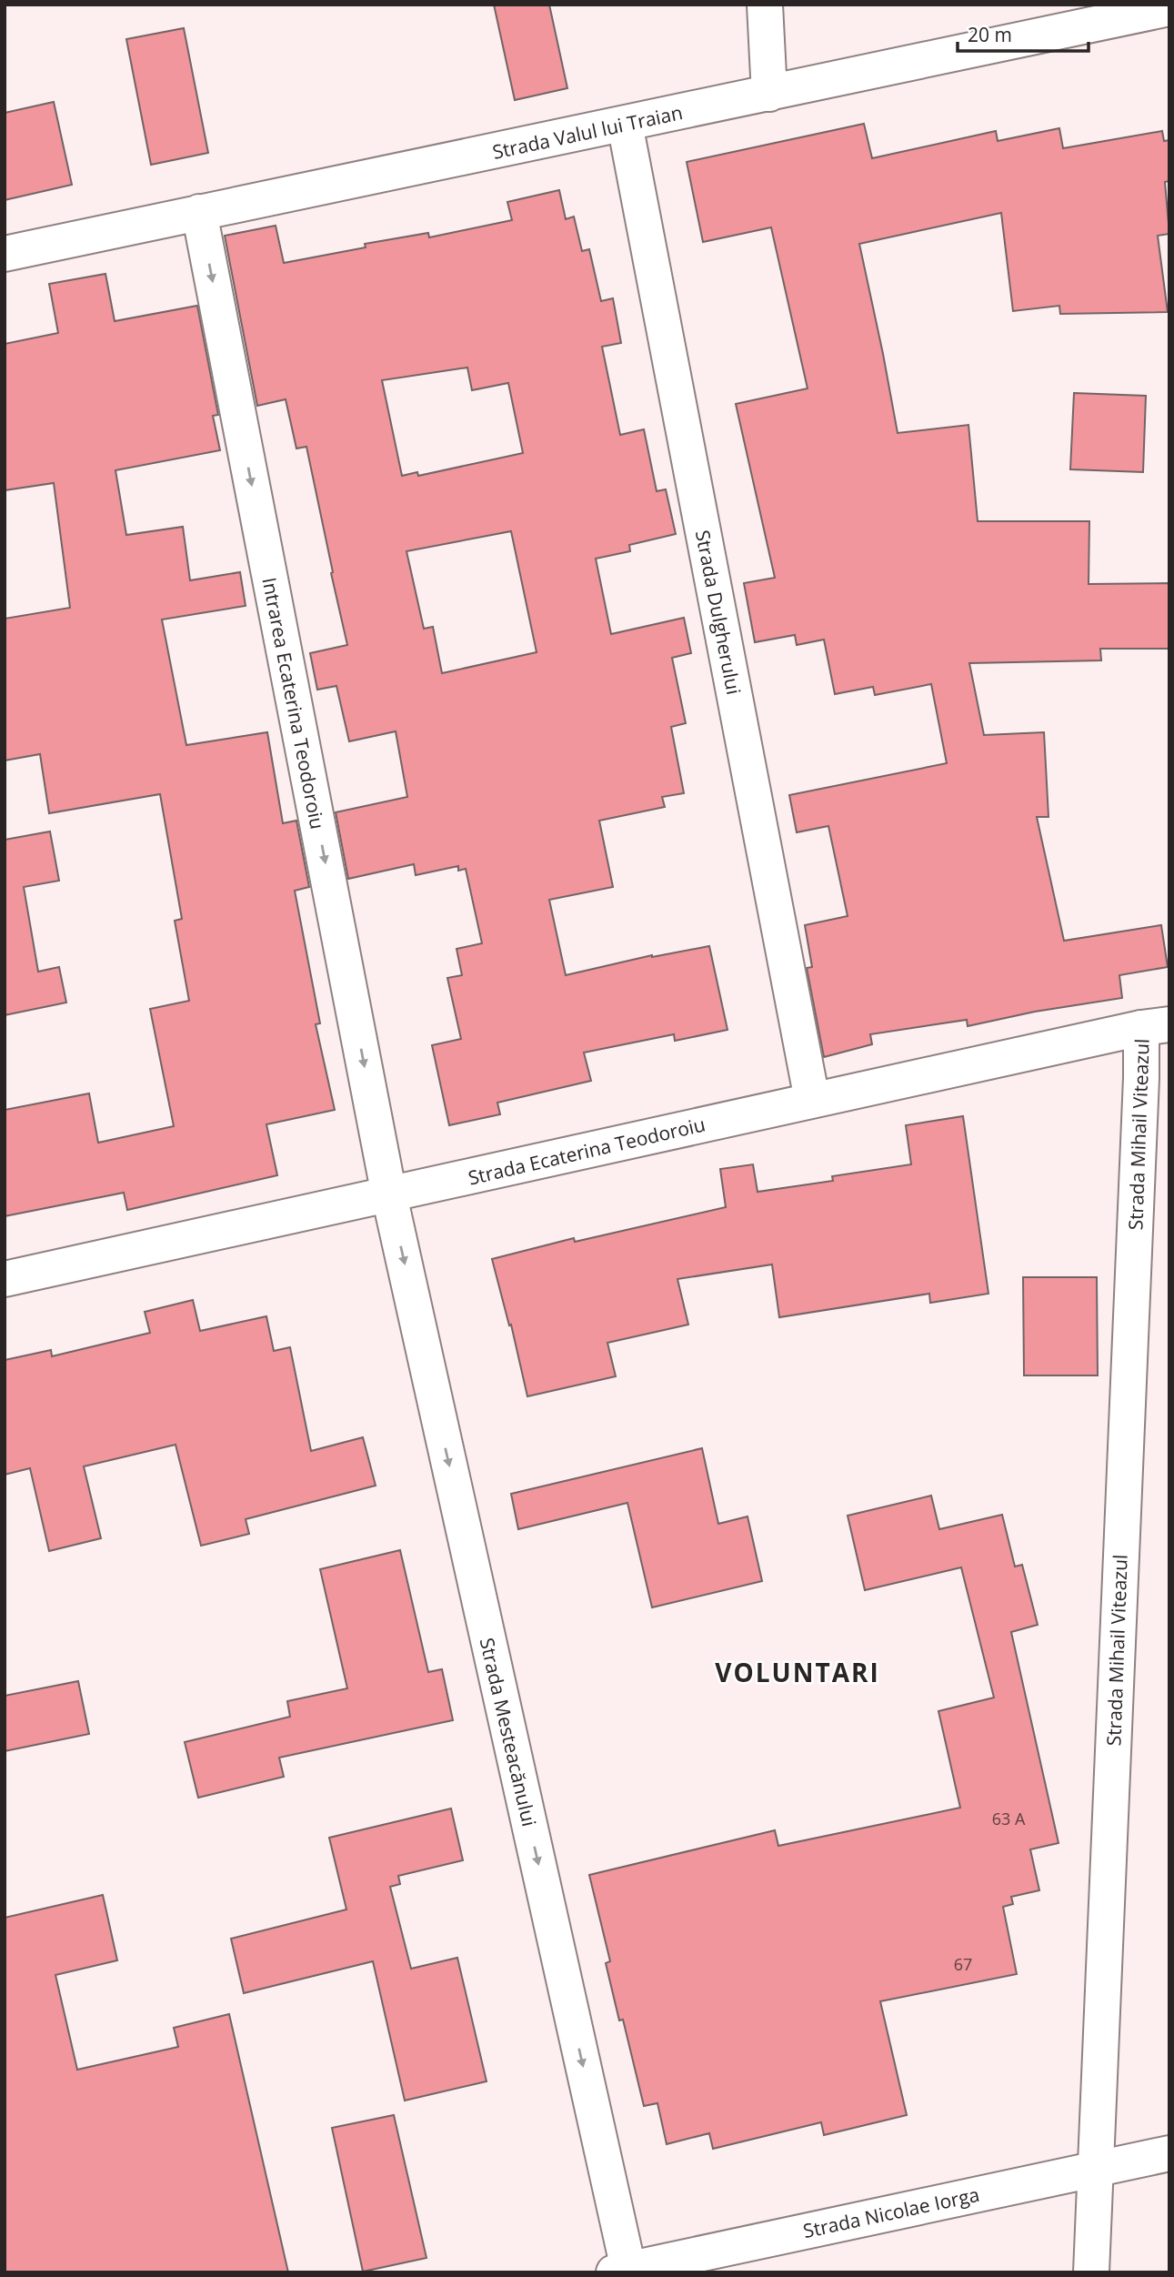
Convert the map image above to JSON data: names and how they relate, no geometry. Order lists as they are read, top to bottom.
{
  "streets": {
    "street": [
      "Strada Valul lui Traian",
      "Strada Dulgherului",
      "Intrarea Ecaterina Teodoroiu",
      "Strada Mihail Viteazul",
      "Strada Ecaterina Teodoroiu",
      "Strada Mesteacănului",
      "Strada Nicolae Iorga"
    ]
  },
  "crossings": [
    ["Strada Valul lui Traian", "Strada Dulgherului"],
    ["Strada Valul lui Traian", "Intrarea Ecaterina Teodoroiu"],
    ["Strada Dulgherului", "Strada Ecaterina Teodoroiu"],
    ["Intrarea Ecaterina Teodoroiu", "Strada Ecaterina Teodoroiu"],
    ["Intrarea Ecaterina Teodoroiu", "Strada Mesteacănului"],
    ["Strada Mihail Viteazul", "Strada Ecaterina Teodoroiu"],
    ["Strada Mihail Viteazul", "Strada Nicolae Iorga"],
    ["Strada Ecaterina Teodoroiu", "Strada Mesteacănului"],
    ["Strada Mesteacănului", "Strada Nicolae Iorga"]
  ],
  "one_way": ["Intrarea Ecaterina Teodoroiu", "Strada Mesteacănului"],
  "districts": ["VOLUNTARI"],
  "house_numbers": ["63 A", "67"],
  "scale_bar": "20 m"
}
